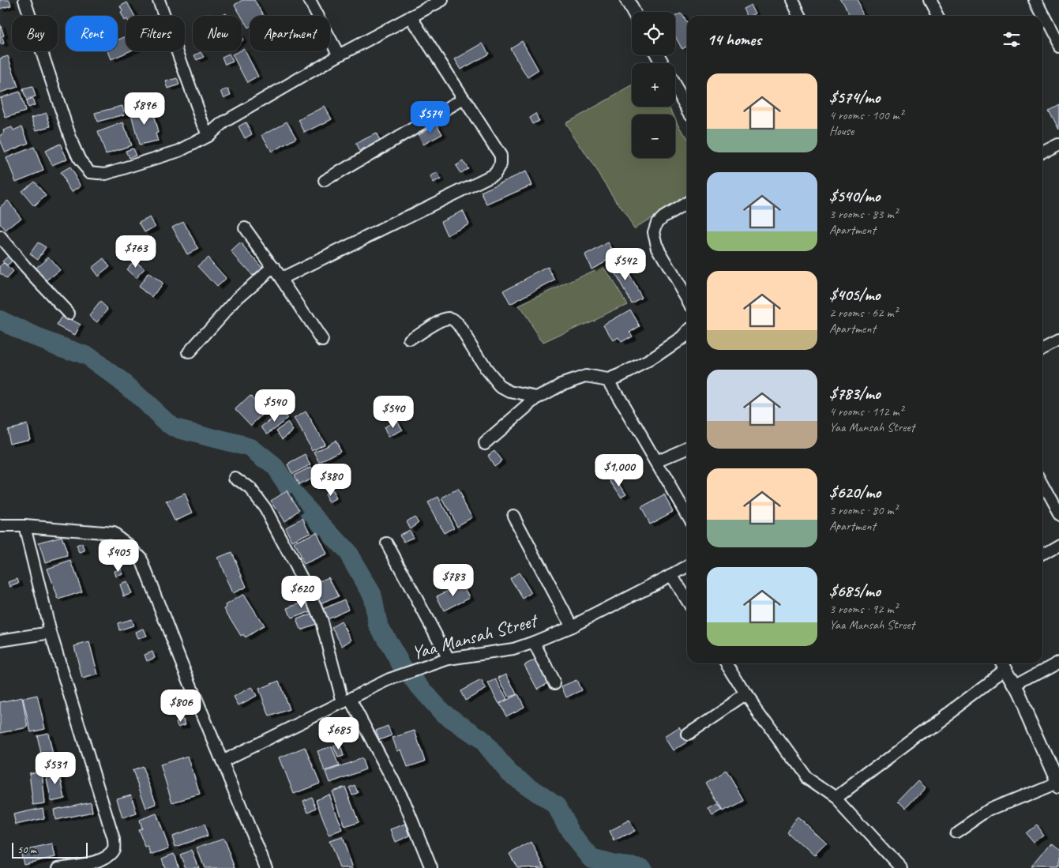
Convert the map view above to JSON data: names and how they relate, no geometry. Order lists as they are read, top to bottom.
{
  "streets": {
    "street": ["Yaa Mansah Street"]
  },
  "scale_bar": "50 m",
  "page": {
    "map_buttons": ["+", "−"],
    "chip": [
      "Buy",
      "Rent",
      "Filters",
      "New",
      "Apartment"
    ],
    "heading": "14 homes",
    "list": [
      {
        "name": "$574/mo",
        "note": "4 rooms · 100 m² · House"
      },
      {
        "name": "$540/mo",
        "note": "3 rooms · 83 m² · Apartment"
      },
      {
        "name": "$405/mo",
        "note": "2 rooms · 62 m² · Apartment"
      },
      {
        "name": "$783/mo",
        "note": "4 rooms · 112 m² · Yaa Mansah Street"
      },
      {
        "name": "$620/mo",
        "note": "3 rooms · 80 m² · Apartment"
      },
      {
        "name": "$685/mo",
        "note": "3 rooms · 92 m² · Yaa Mansah Street"
      }
    ],
    "price": [
      "$896",
      "$574",
      "$763",
      "$542",
      "$540",
      "$540",
      "$1,000",
      "$380",
      "$405",
      "$783",
      "$620",
      "$806",
      "$685",
      "$531"
    ],
    "scale": "50 m"
  }
}
